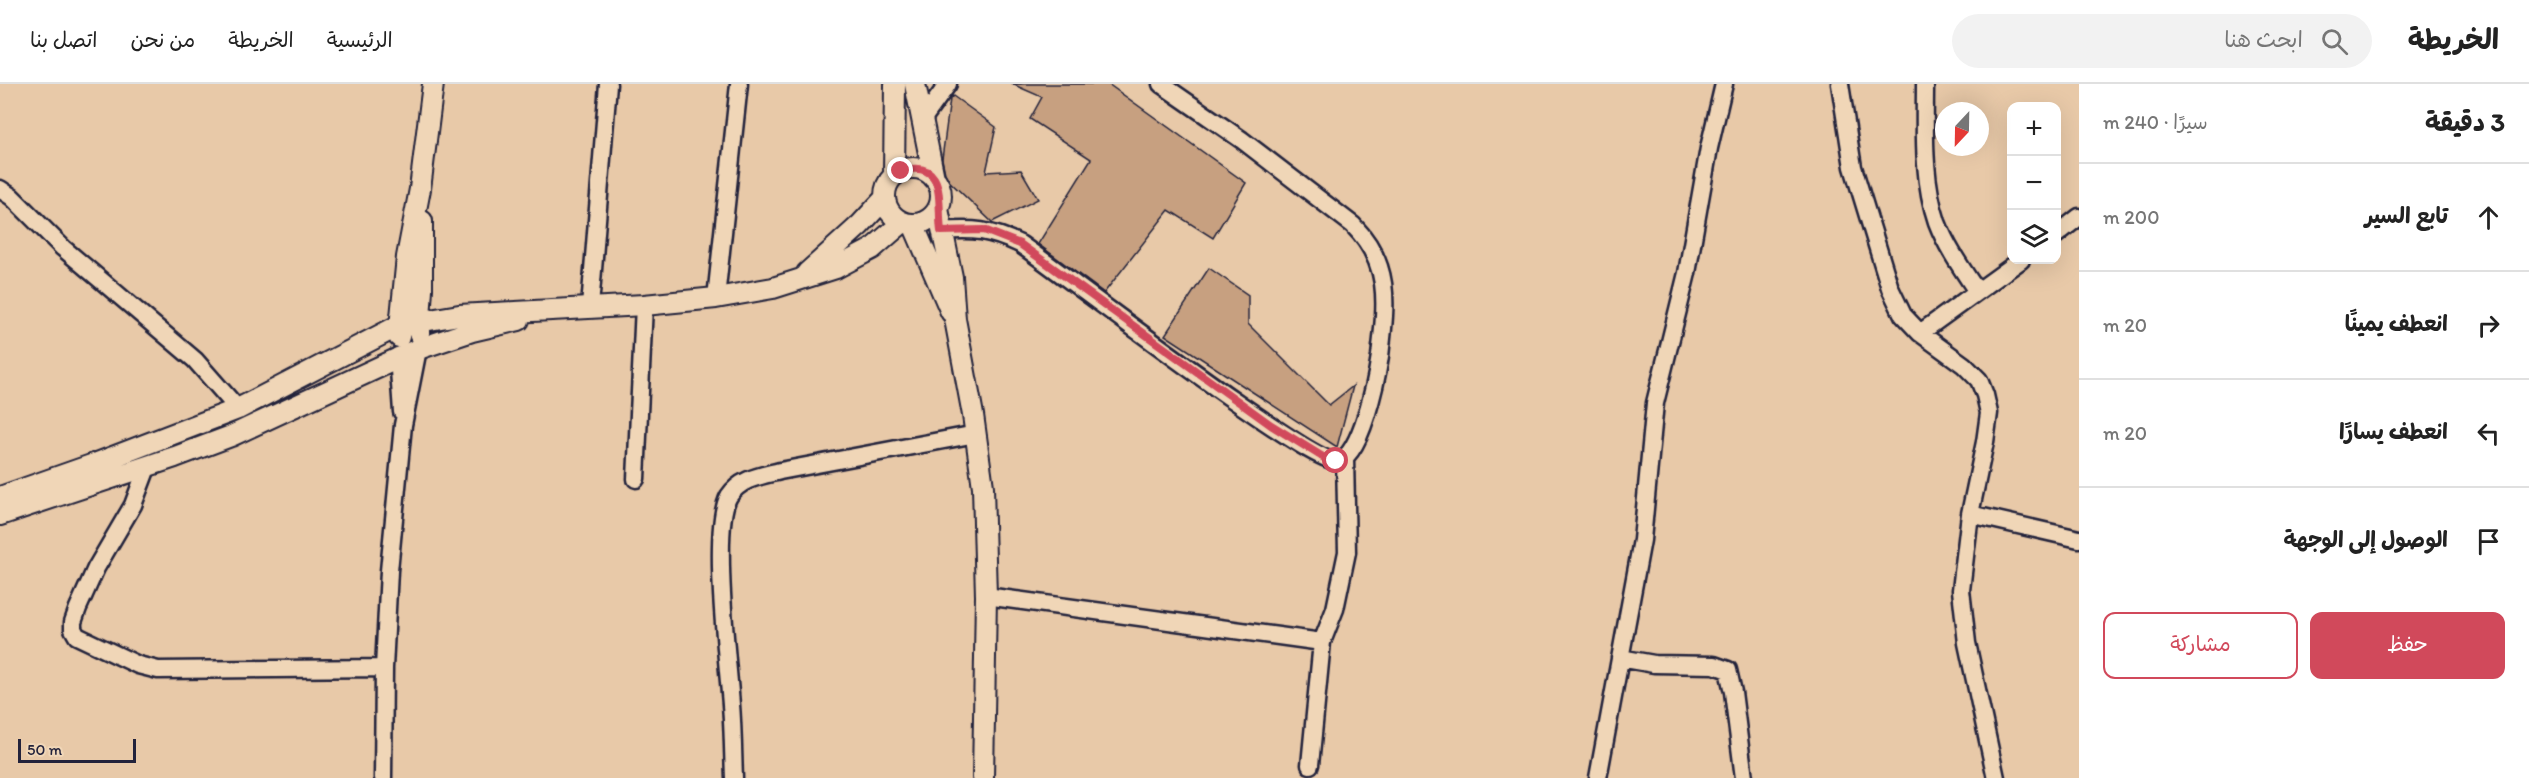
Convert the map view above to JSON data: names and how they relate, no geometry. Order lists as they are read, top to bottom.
{
  "scale_bar": "50 m",
  "north": "bottom",
  "page": {
    "header": "الخريطة",
    "search": "ابحث هنا",
    "nav": [
      "الرئيسية",
      "الخريطة",
      "من نحن",
      "اتصل بنا"
    ],
    "heading": ["3 دقيقة", "سيرًا · 240 m"],
    "map_buttons": ["+", "−"],
    "list": [
      ["تابع السير", "200 m"],
      ["انعطف يمينًا", "20 m"],
      ["انعطف يسارًا", "20 m"],
      "الوصول إلى الوجهة"
    ],
    "buttons": ["حفظ", "مشاركة"],
    "scale": "50 m"
  }
}
